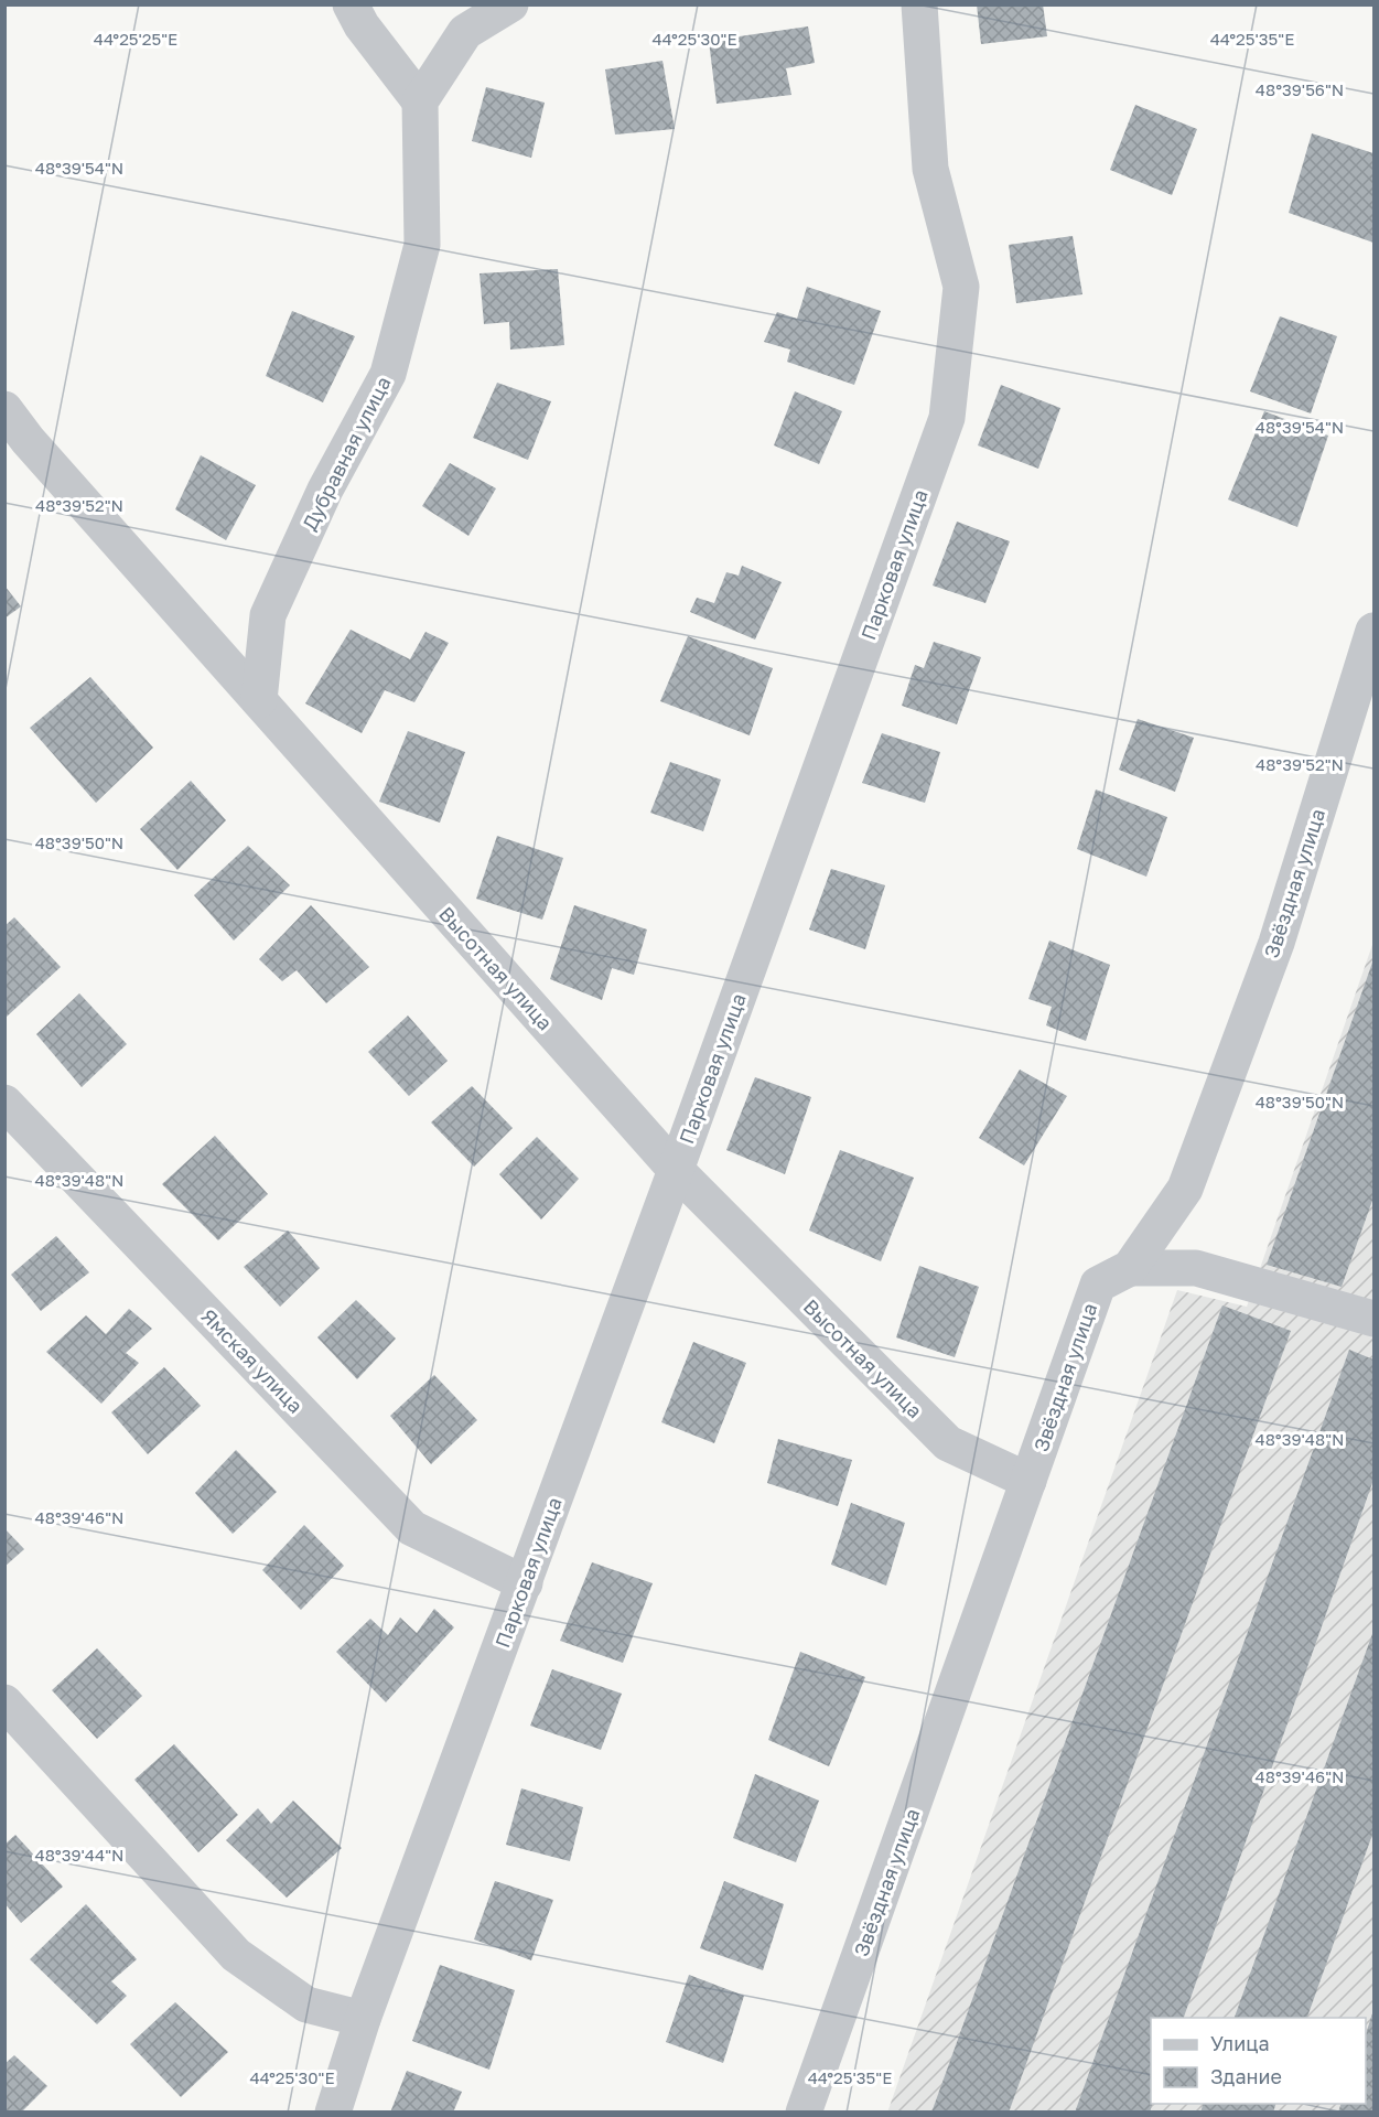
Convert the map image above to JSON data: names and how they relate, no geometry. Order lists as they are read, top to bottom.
{
  "streets": {
    "street": [
      "Дубравная улица",
      "Парковая улица",
      "Звёздная улица",
      "Высотная улица",
      "Ямская улица"
    ]
  },
  "crossings": [
    ["Дубравная улица", "Высотная улица"],
    ["Парковая улица", "Высотная улица"],
    ["Парковая улица", "Ямская улица"],
    ["Звёздная улица", "Высотная улица"]
  ],
  "legend": ["Улица", "Здание"],
  "coordinates": [
    "44°25'30\"E",
    "44°25'35\"E",
    "44°25'25\"E",
    "48°39'56\"N",
    "48°39'54\"N",
    "48°39'52\"N",
    "48°39'50\"N",
    "48°39'48\"N",
    "48°39'46\"N",
    "48°39'44\"N"
  ]
}
